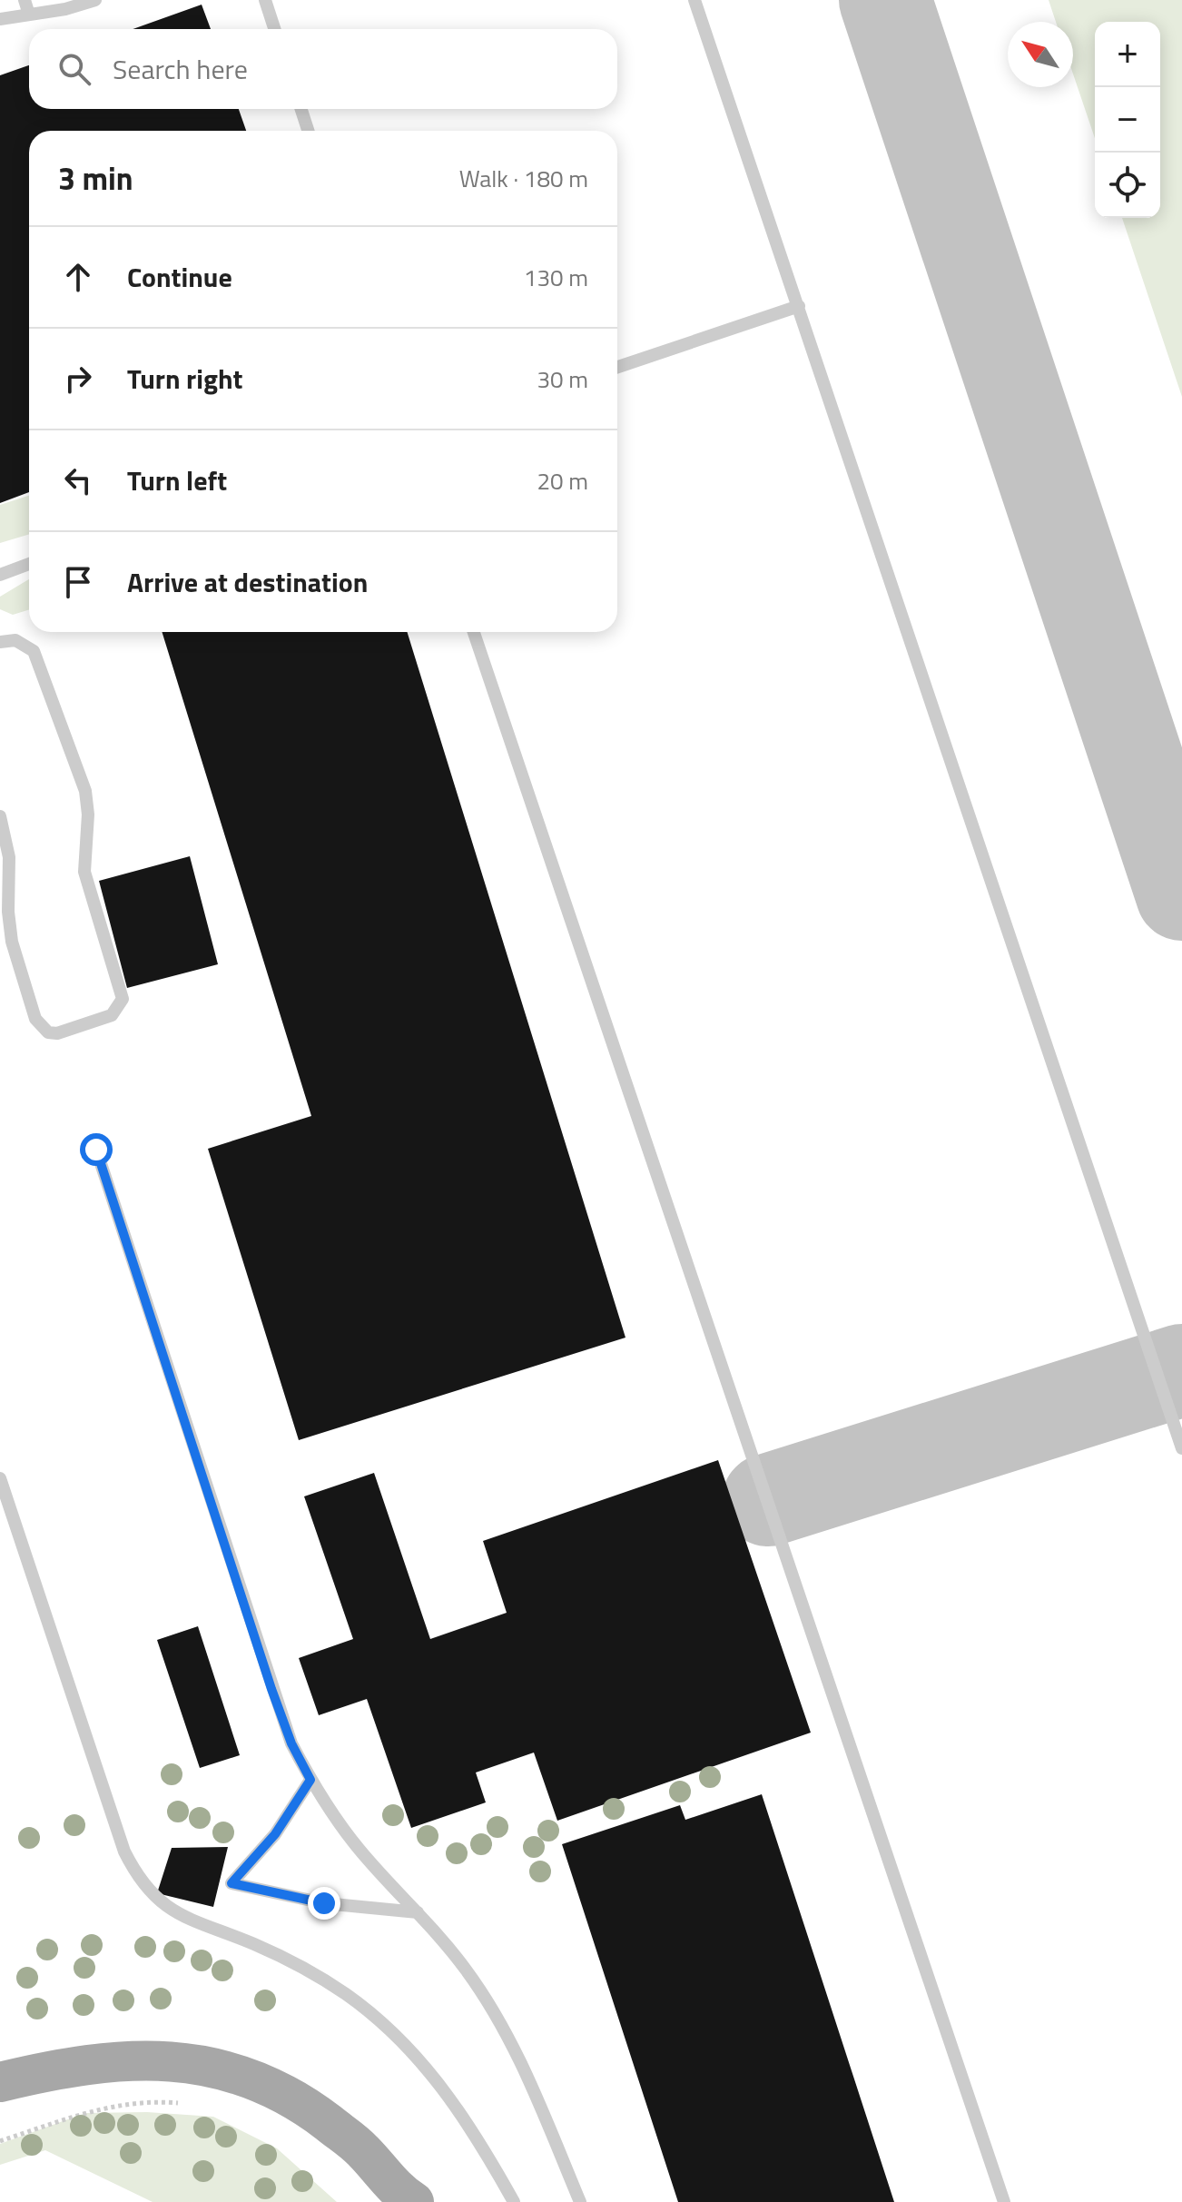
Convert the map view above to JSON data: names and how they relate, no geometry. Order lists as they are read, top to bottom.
{
  "north": "top left",
  "page": {
    "map_buttons": ["+", "−"],
    "search": "Search here",
    "heading": ["3 min", "Walk · 180 m"],
    "list": [
      ["Continue", "130 m"],
      ["Turn right", "30 m"],
      ["Turn left", "20 m"],
      "Arrive at destination"
    ]
  }
}
